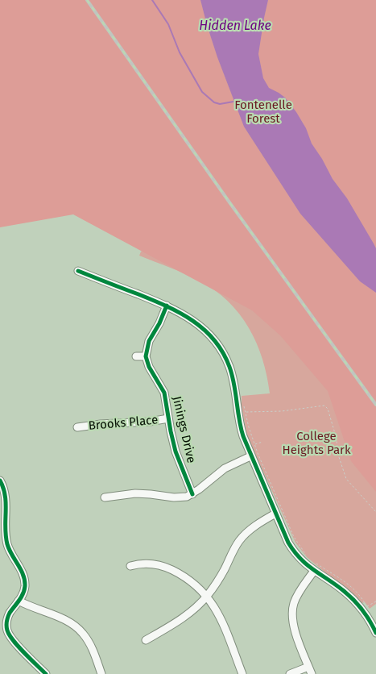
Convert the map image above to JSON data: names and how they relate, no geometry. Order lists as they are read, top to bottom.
{
  "streets": {
    "street": ["Brooks Place", "Jinings Drive"]
  },
  "crossings": [
    ["Brooks Place", "Jinings Drive"]
  ],
  "water": ["Hidden Lake"],
  "parks": ["Fontenelle Forest", "College Heights Park"]
}
